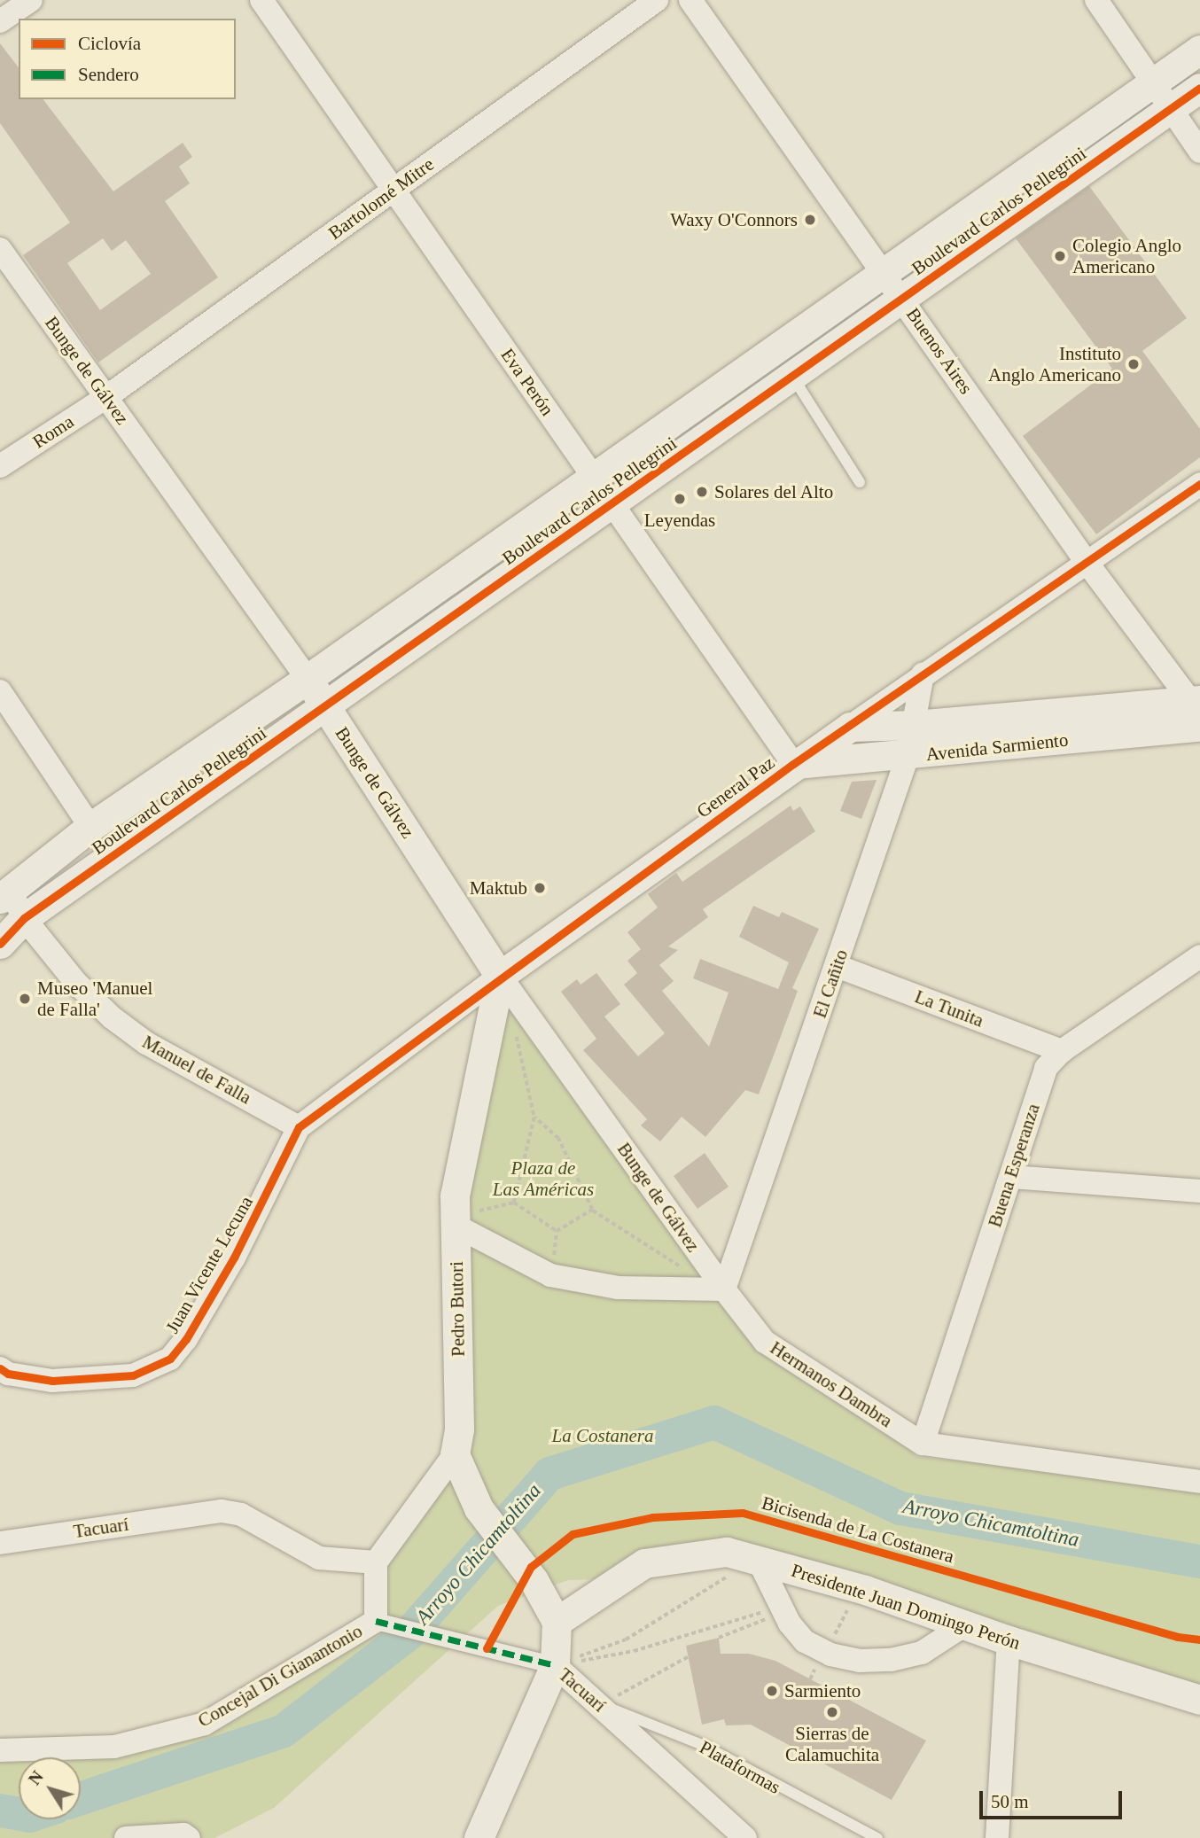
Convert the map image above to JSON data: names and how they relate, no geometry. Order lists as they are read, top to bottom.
{
  "streets": {
    "street": [
      "Bartolomé Mitre",
      "Boulevard Carlos Pellegrini",
      "Buenos Aires",
      "Bunge de Gálvez",
      "Eva Perón",
      "Roma",
      "Avenida Sarmiento",
      "General Paz",
      "El Cañito",
      "La Tunita",
      "Manuel de Falla",
      "Buena Esperanza",
      "Juan Vicente Lecuna",
      "Pedro Butori",
      "Hermanos Dambra",
      "Tacuarí",
      "Presidente Juan Domingo Perón",
      "Concejal Di Gianantonio"
    ],
    "lane": ["Plataformas"],
    "cycle path": ["Bicisenda de La Costanera"]
  },
  "crossings": [
    ["Bartolomé Mitre", "Bunge de Gálvez"],
    ["Bartolomé Mitre", "Eva Perón"],
    ["Bartolomé Mitre", "Roma"],
    ["Boulevard Carlos Pellegrini", "Buenos Aires"],
    ["Boulevard Carlos Pellegrini", "Bunge de Gálvez"],
    ["Boulevard Carlos Pellegrini", "Eva Perón"],
    ["Boulevard Carlos Pellegrini", "Manuel de Falla"],
    ["Buenos Aires", "Avenida Sarmiento"],
    ["Buenos Aires", "General Paz"],
    ["Bunge de Gálvez", "Roma"],
    ["Bunge de Gálvez", "General Paz"],
    ["Bunge de Gálvez", "El Cañito"],
    ["Bunge de Gálvez", "Pedro Butori"],
    ["Bunge de Gálvez", "Hermanos Dambra"],
    ["Eva Perón", "Avenida Sarmiento"],
    ["Eva Perón", "General Paz"],
    ["Avenida Sarmiento", "General Paz"],
    ["Avenida Sarmiento", "El Cañito"],
    ["General Paz", "El Cañito"],
    ["General Paz", "Manuel de Falla"],
    ["General Paz", "Juan Vicente Lecuna"],
    ["General Paz", "Pedro Butori"],
    ["El Cañito", "La Tunita"],
    ["El Cañito", "Hermanos Dambra"],
    ["La Tunita", "Buena Esperanza"],
    ["Manuel de Falla", "Juan Vicente Lecuna"],
    ["Buena Esperanza", "Hermanos Dambra"],
    ["Pedro Butori", "Tacuarí"],
    ["Tacuarí", "Concejal Di Gianantonio"],
    ["Tacuarí", "Plataformas"]
  ],
  "water": ["Arroyo Chicamtoltina"],
  "parks": ["Plaza de Las Américas", "La Costanera"],
  "places": [
    "Waxy O'Connors",
    "Colegio Anglo Americano",
    "Instituto Anglo Americano",
    "Solares del Alto",
    "Leyendas",
    "Maktub",
    "Museo 'Manuel de Falla'",
    "Sarmiento",
    "Sierras de Calamuchita"
  ],
  "legend": ["Ciclovía", "Sendero"],
  "scale_bar": "50 m",
  "north": "top left"
}
